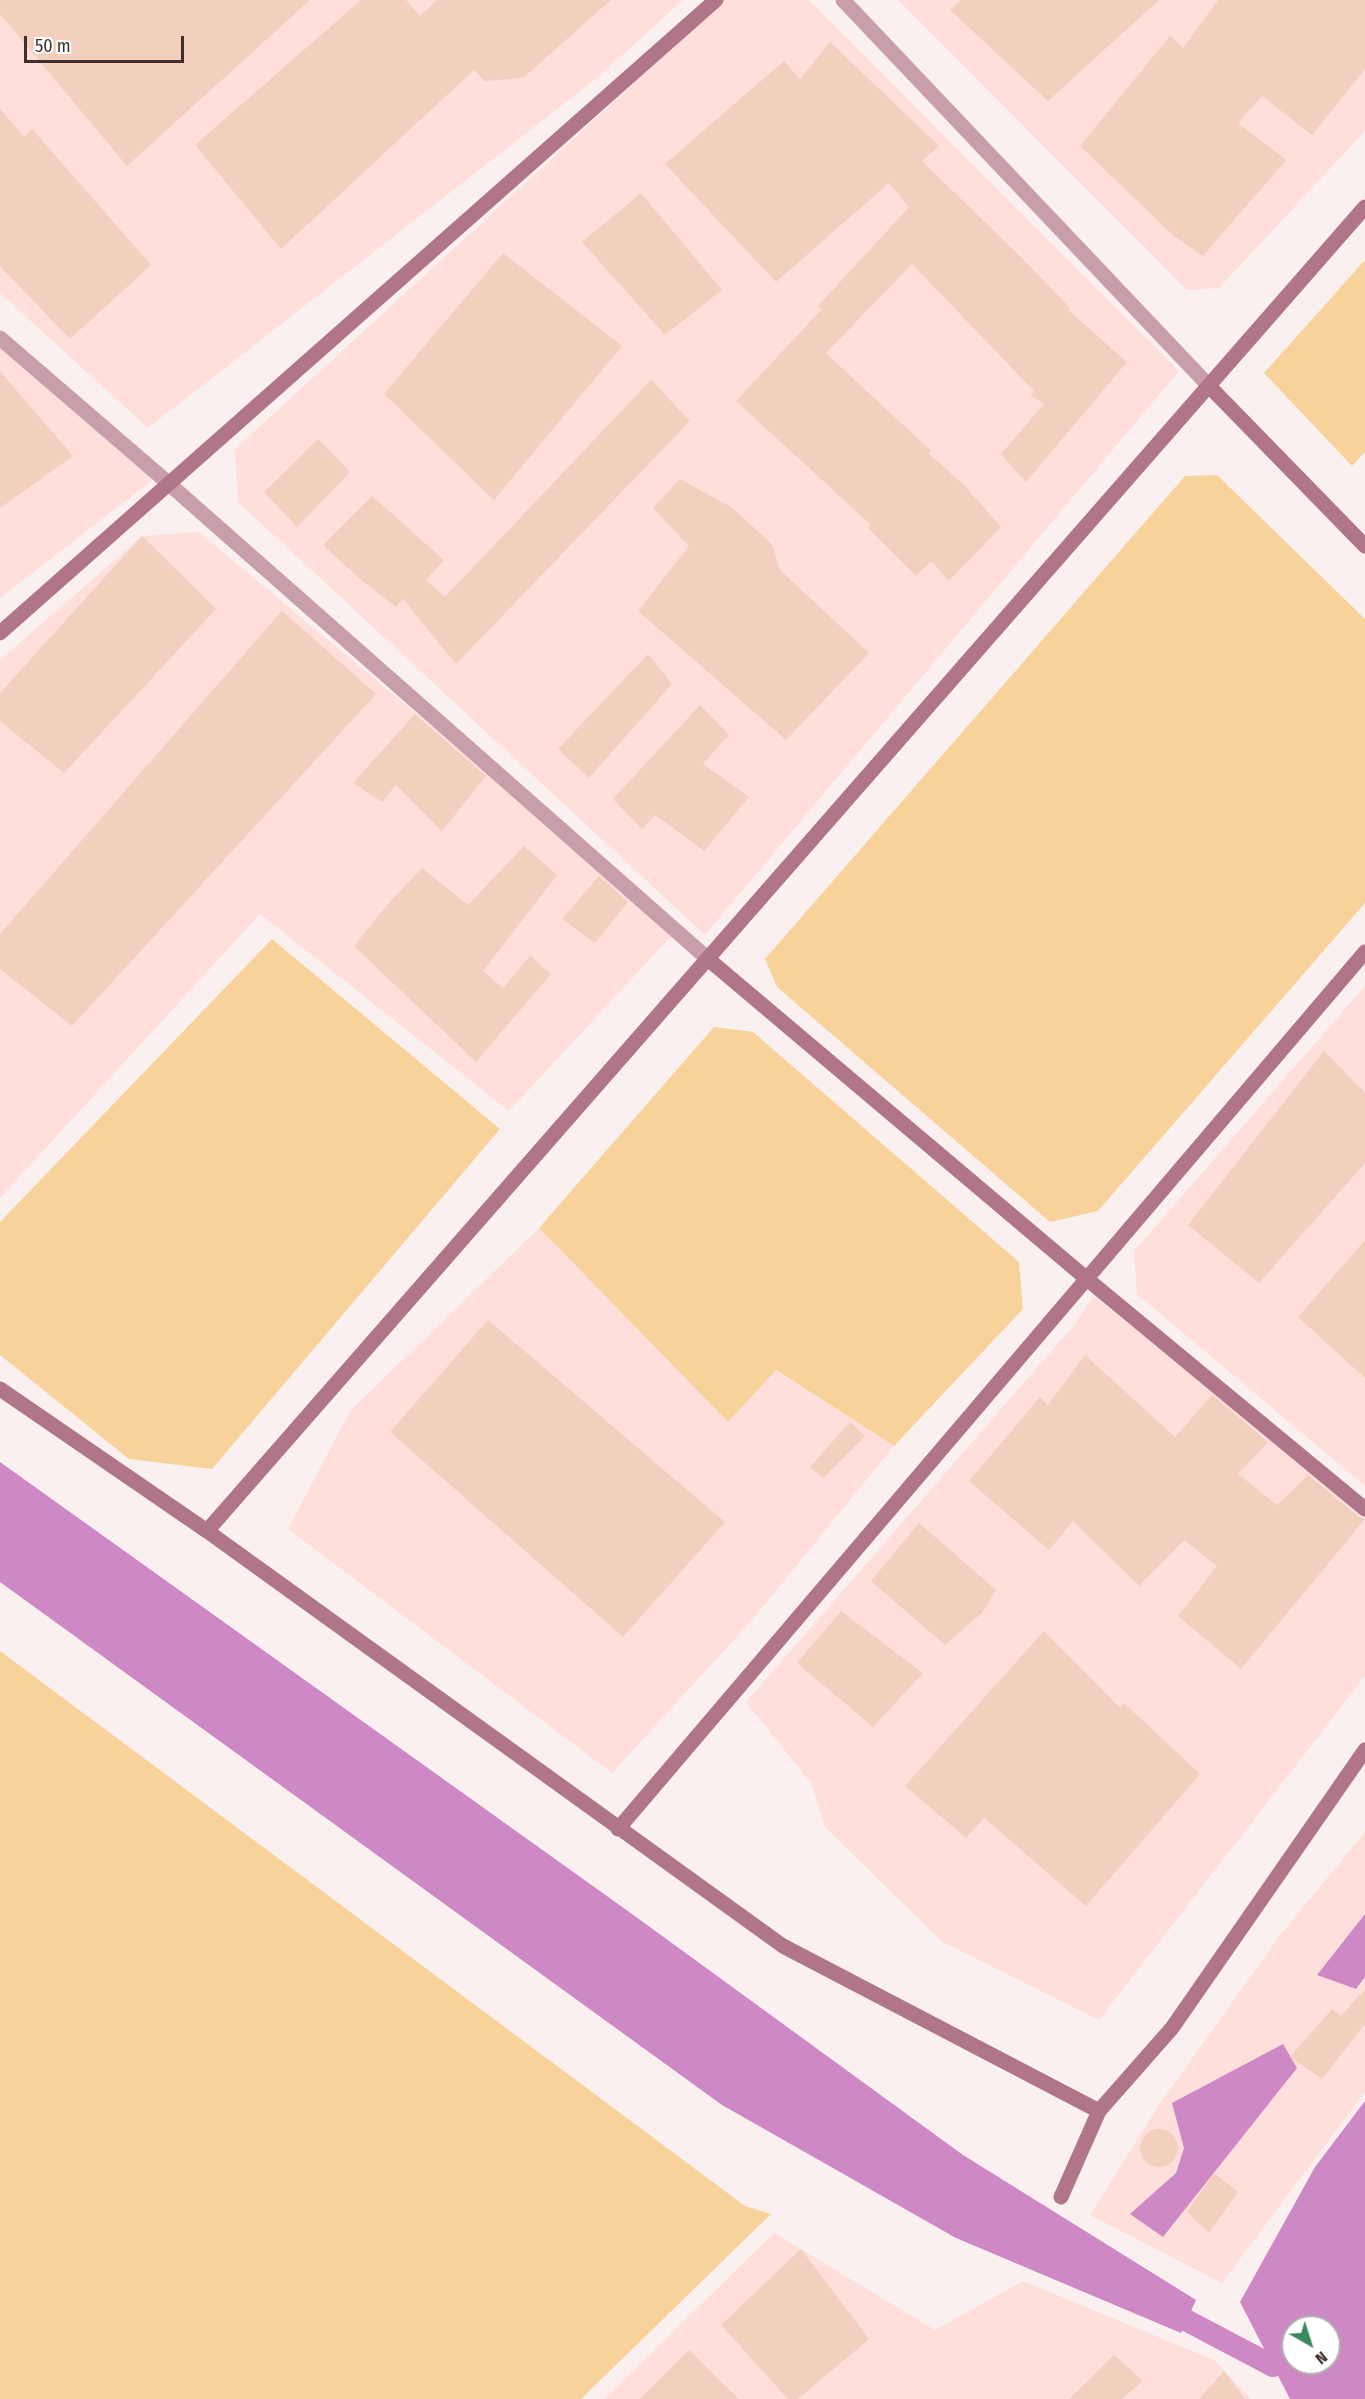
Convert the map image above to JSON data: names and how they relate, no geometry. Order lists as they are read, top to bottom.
{
  "scale_bar": "50 m",
  "north": "bottom right"
}
